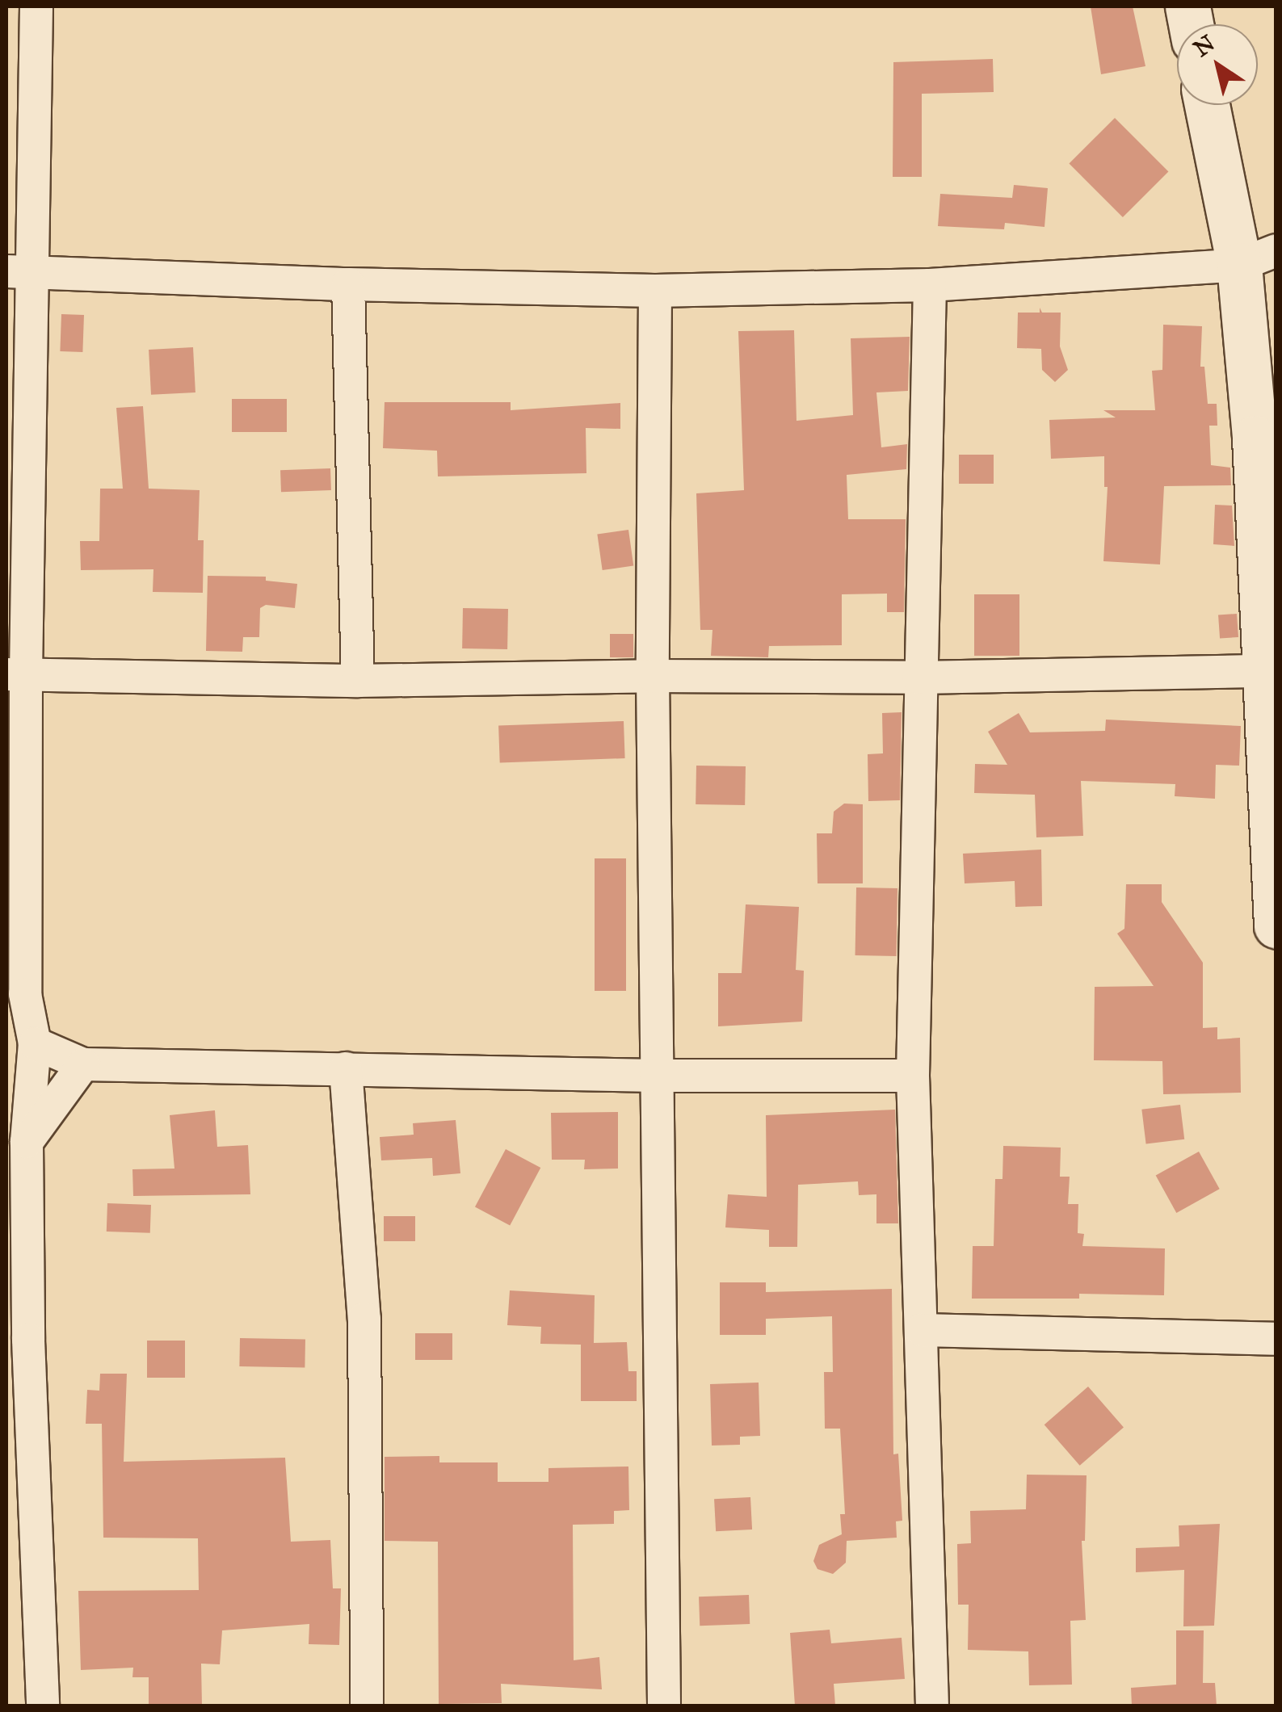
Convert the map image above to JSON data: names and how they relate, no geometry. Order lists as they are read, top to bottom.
{
  "north": "top left"
}
